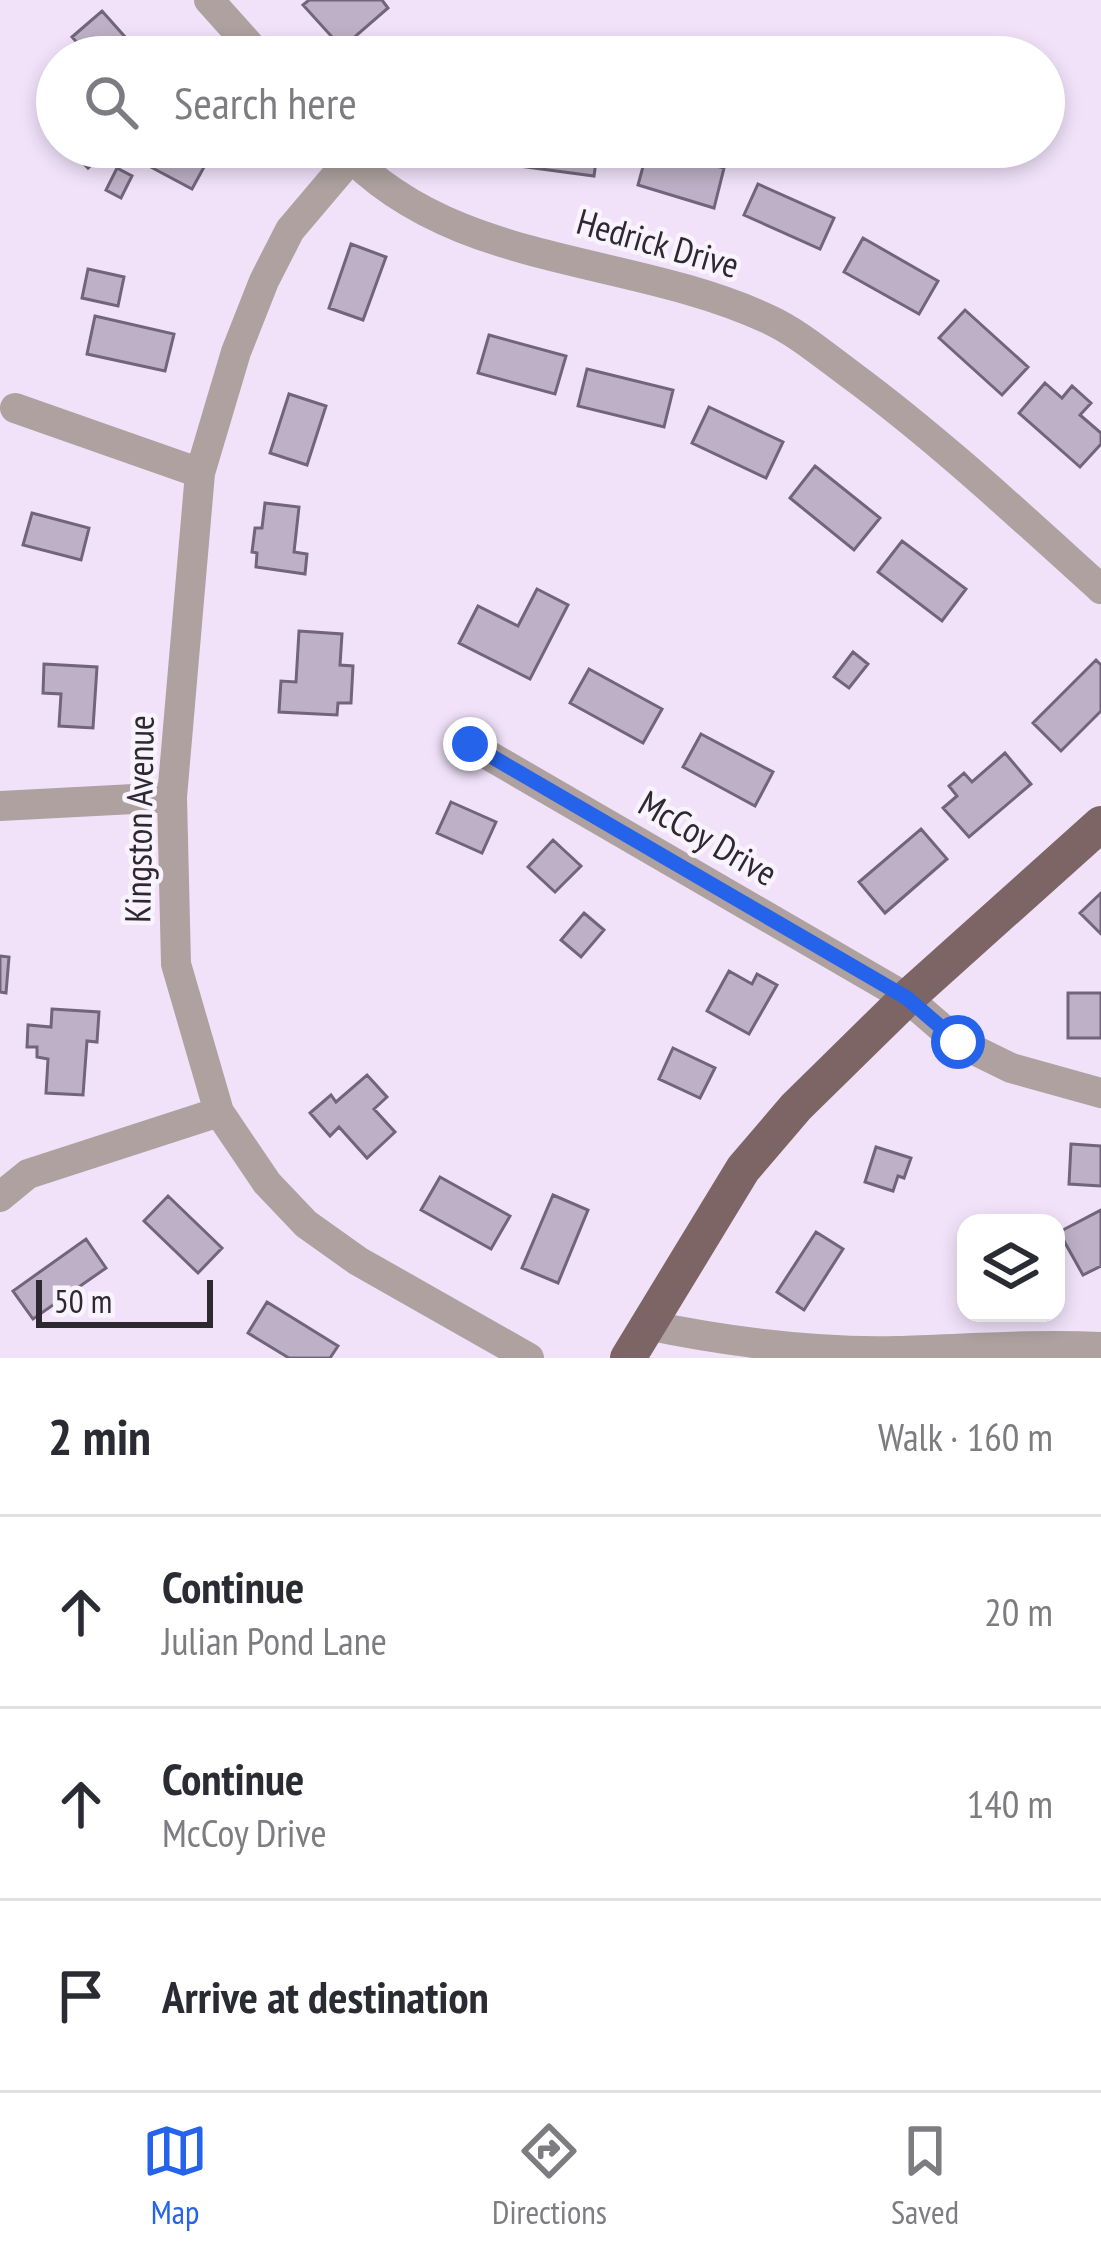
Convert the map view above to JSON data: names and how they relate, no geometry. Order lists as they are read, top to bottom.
{
  "streets": {
    "street": ["Hedrick Drive", "Kingston Avenue", "McCoy Drive"]
  },
  "scale_bar": "50 m",
  "page": {
    "search": "Search here",
    "scale": "50 m",
    "heading": ["2 min", "Walk · 160 m"],
    "list": [
      ["Continue", "Julian Pond Lane", "20 m"],
      ["Continue", "McCoy Drive", "140 m"],
      "Arrive at destination"
    ],
    "nav": ["Map", "Directions", "Saved"]
  }
}
